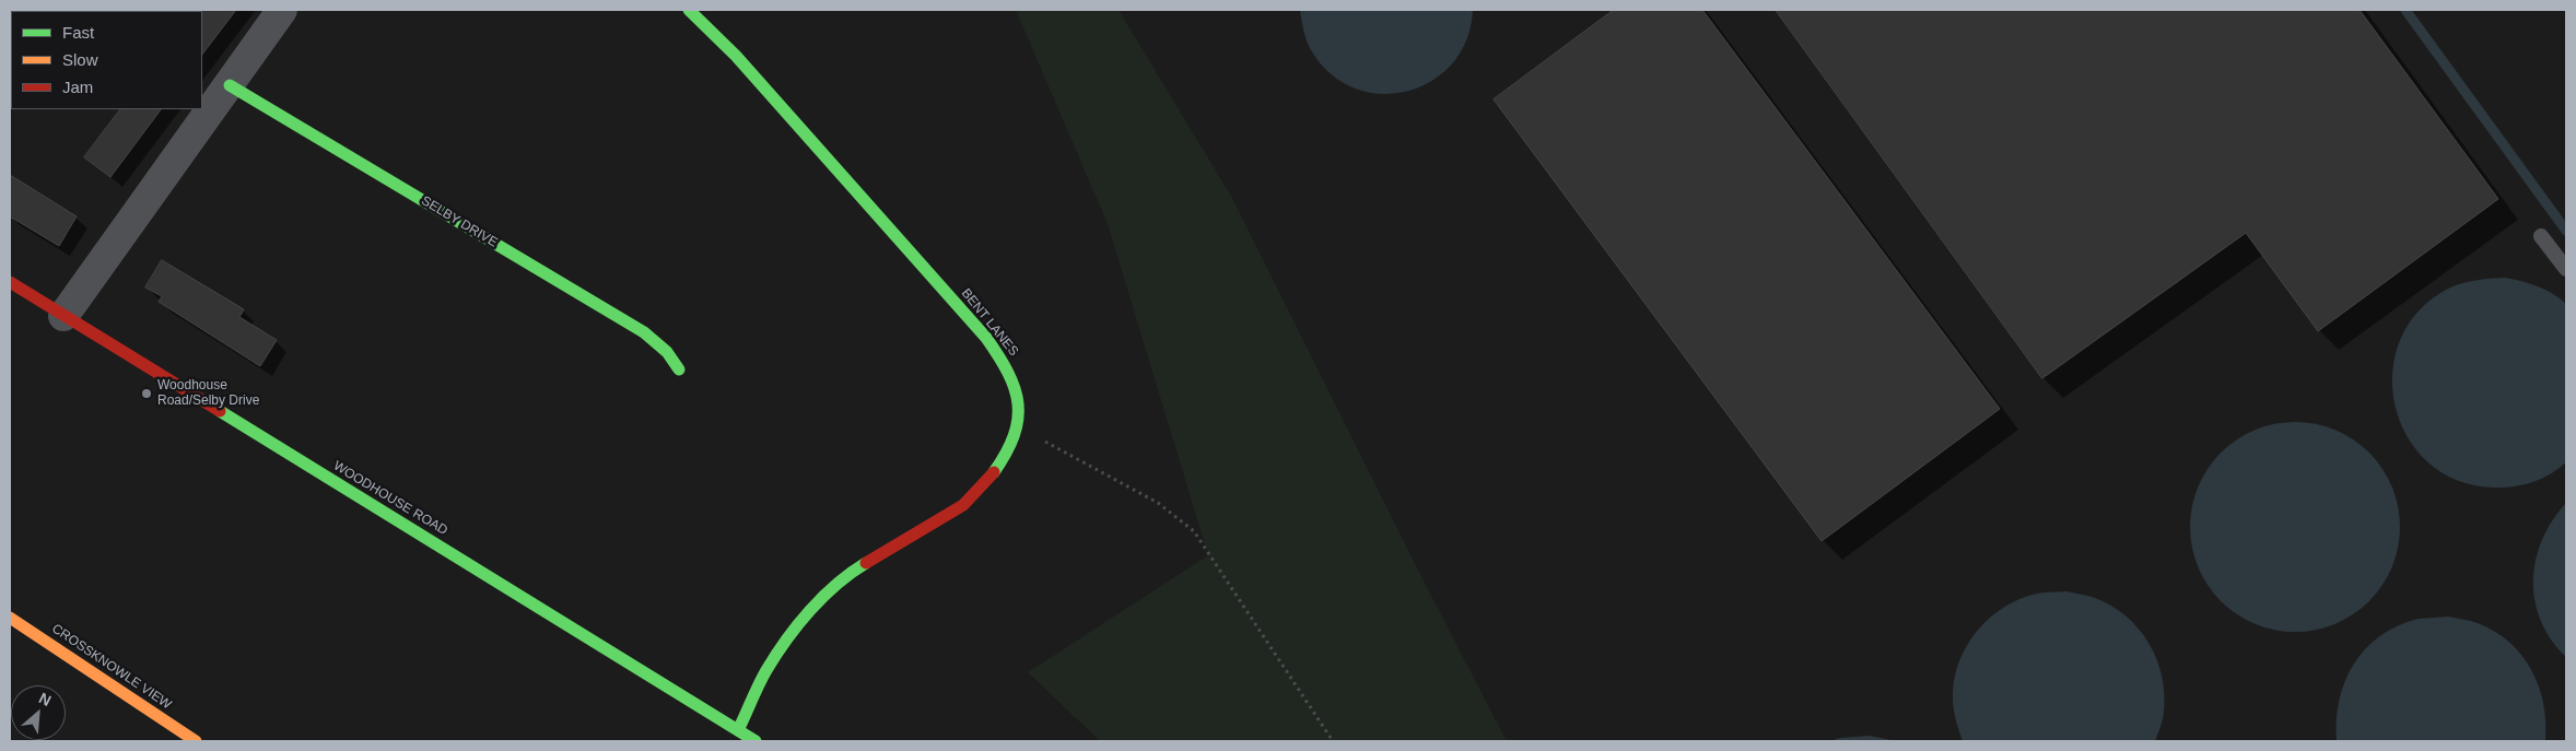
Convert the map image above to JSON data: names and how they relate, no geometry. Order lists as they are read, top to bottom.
{
  "streets": {
    "street": [
      "SELBY DRIVE",
      "BENT LANES",
      "WOODHOUSE ROAD",
      "CROSSKNOWLE VIEW"
    ]
  },
  "crossings": [
    ["BENT LANES", "WOODHOUSE ROAD"]
  ],
  "places": ["Woodhouse Road/Selby Drive"],
  "legend": ["Fast", "Slow", "Jam"],
  "north": "top right"
}
